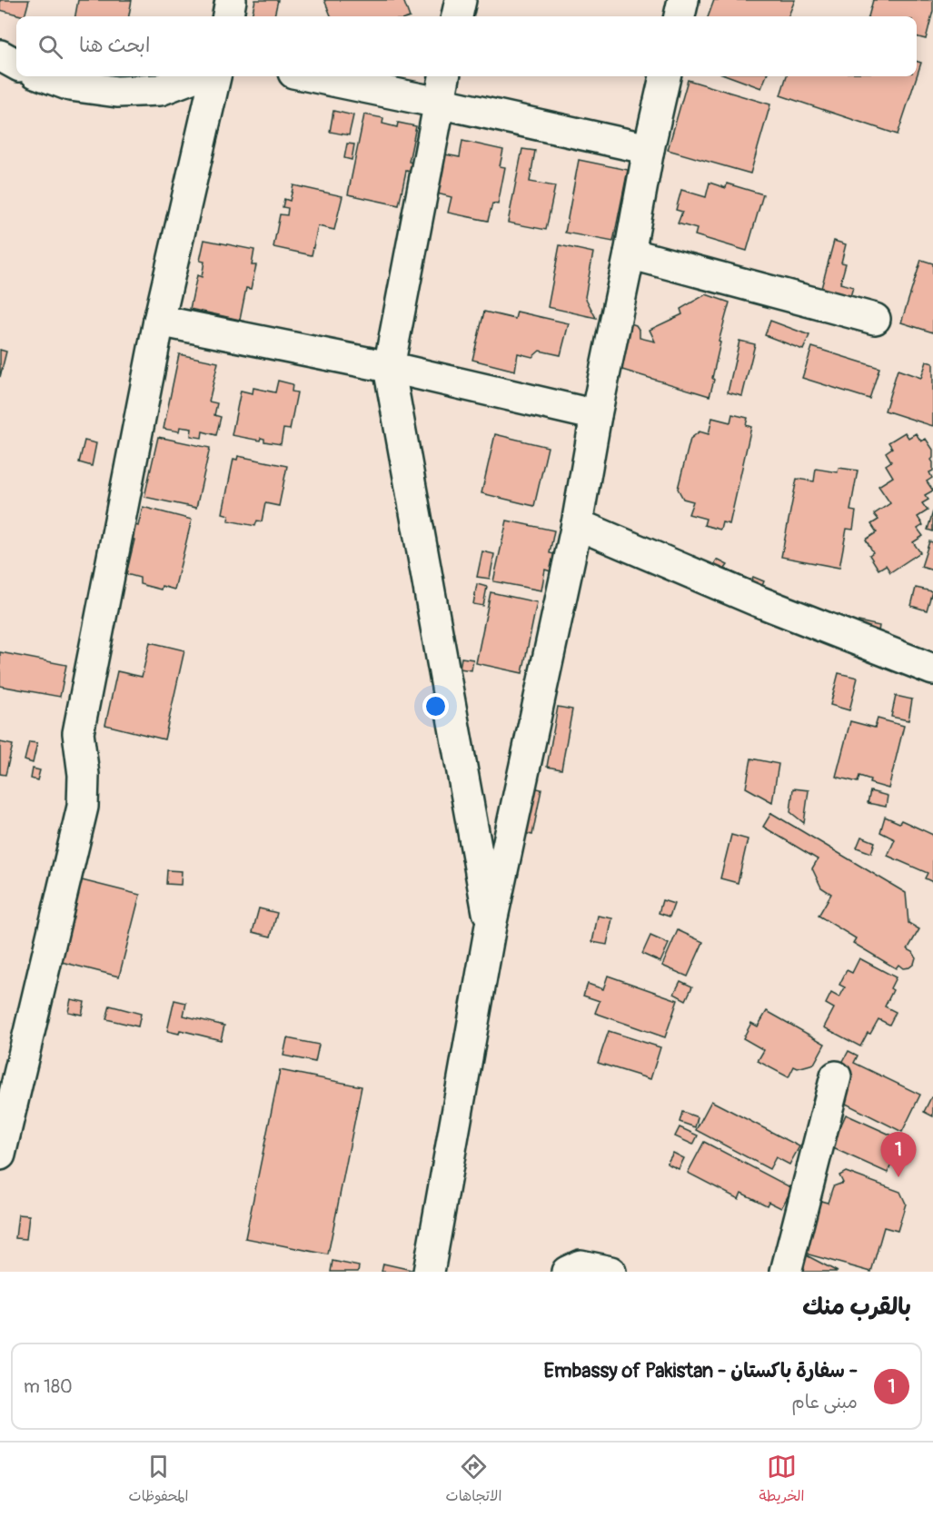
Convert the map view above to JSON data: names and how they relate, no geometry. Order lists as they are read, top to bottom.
{
  "page": {
    "search": "ابحث هنا",
    "pins": "1",
    "heading": "بالقرب منك",
    "list": [
      {
        "mark": "1",
        "name": "- سفارة باكستان - Embassy of Pakistan",
        "note": "مبنى عام",
        "value": "180 m"
      }
    ],
    "nav": ["الخريطة", "الاتجاهات", "المحفوظات"]
  }
}
